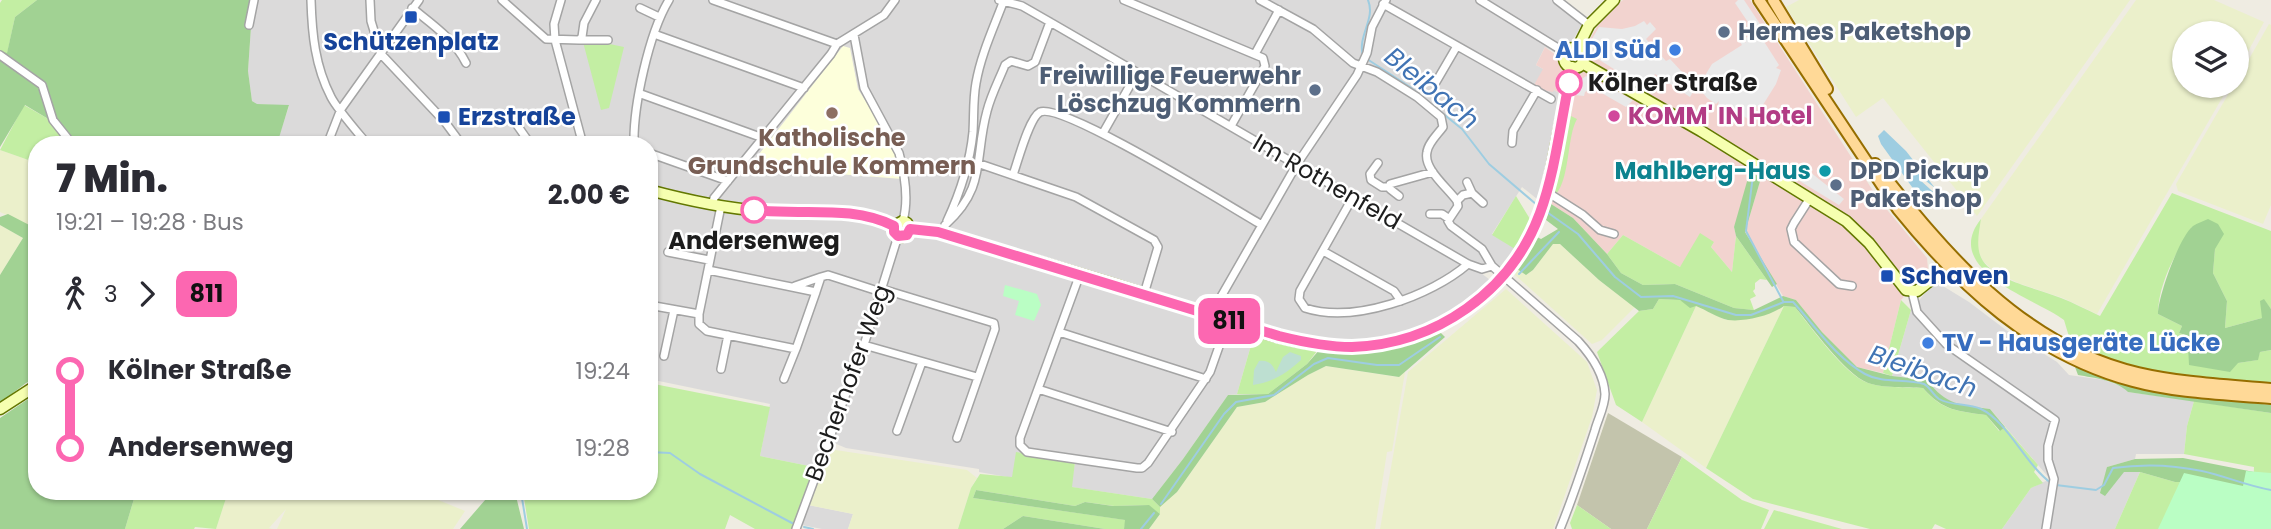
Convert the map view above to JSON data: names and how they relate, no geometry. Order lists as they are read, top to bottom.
{
  "streets": {
    "street": ["Im Rothenfeld", "Becherhofer Weg"]
  },
  "water": ["Bleibach"],
  "places": {
    "transit": ["Schützenplatz", "Erzstraße", "Schaven"],
    "other": [
      "Hermes Paketshop",
      "ALDI Süd",
      "Kölner Straße",
      "Freiwillige Feuerwehr Löschzug Kommern",
      "Katholische Grundschule Kommern",
      "KOMM' IN Hotel",
      "Mahlberg-Haus",
      "DPD Pickup Paketshop",
      "Andersenweg",
      "TV - Hausgeräte Lücke"
    ]
  },
  "lines": ["bus line 811"],
  "page": {
    "on_map": "811",
    "heading": ["7 Min.", "19:21 – 19:28 · Bus", "2.00 €"],
    "legs": ["3", "811"],
    "list": [
      {
        "name": "Kölner Straße",
        "value": "19:24"
      },
      {
        "name": "Andersenweg",
        "value": "19:28"
      }
    ]
  }
}
